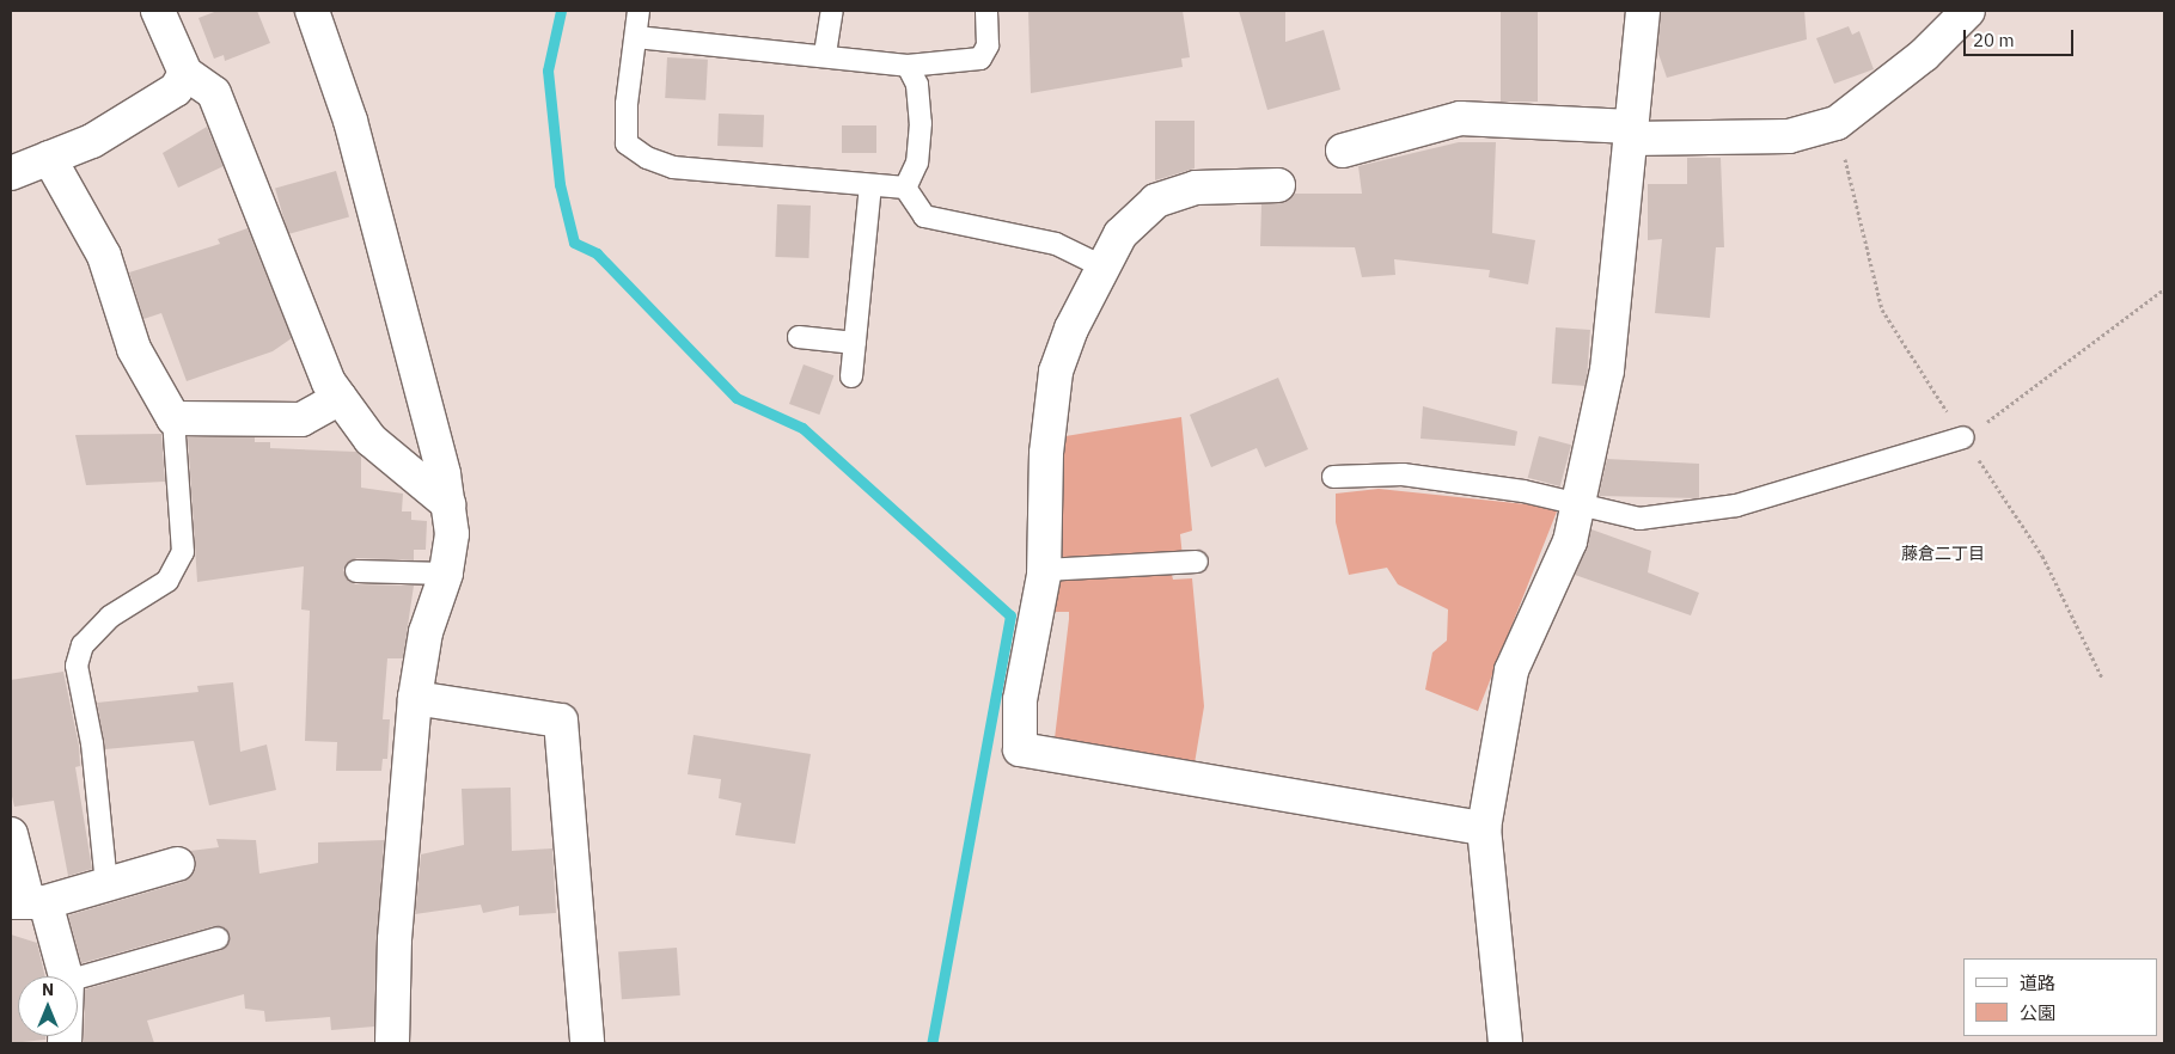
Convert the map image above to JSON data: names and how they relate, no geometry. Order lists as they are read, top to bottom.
{
  "districts": ["藤倉二丁目"],
  "legend": ["道路", "公園"],
  "scale_bar": "20 m",
  "north": "top"
}
